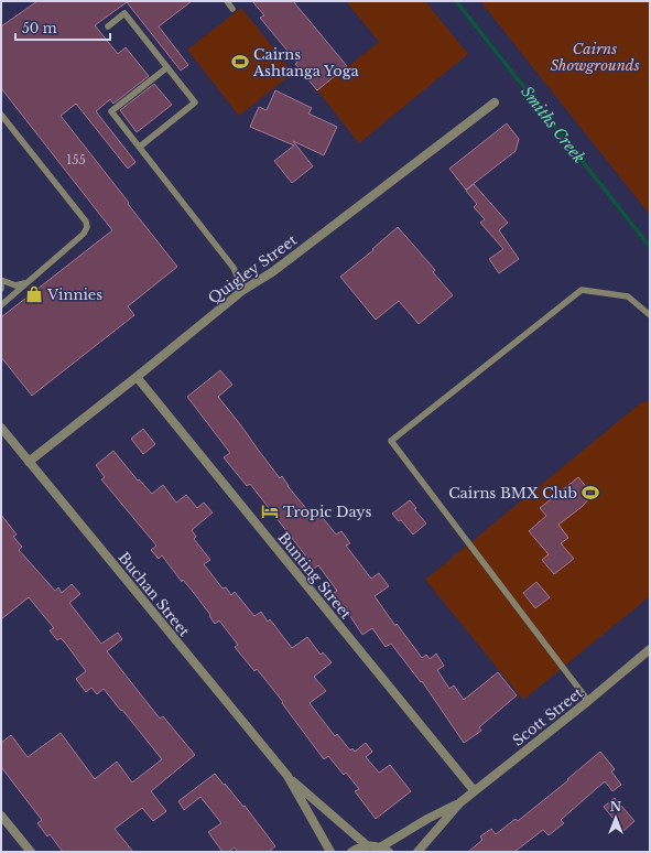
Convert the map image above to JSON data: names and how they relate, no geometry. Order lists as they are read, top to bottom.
{
  "streets": {
    "street": [
      "Quigley Street",
      "Bunting Street",
      "Buchan Street",
      "Scott Street"
    ]
  },
  "crossings": [
    ["Quigley Street", "Bunting Street"],
    ["Quigley Street", "Buchan Street"],
    ["Bunting Street", "Scott Street"]
  ],
  "water": ["Smiths Creek"],
  "parks": ["Cairns Showgrounds"],
  "places": {
    "sports": ["Cairns Ashtanga Yoga", "Cairns BMX Club"],
    "shop": ["Vinnies"],
    "hotel": ["Tropic Days"]
  },
  "house_numbers": ["155"],
  "scale_bar": "50 m",
  "north": "top"
}
